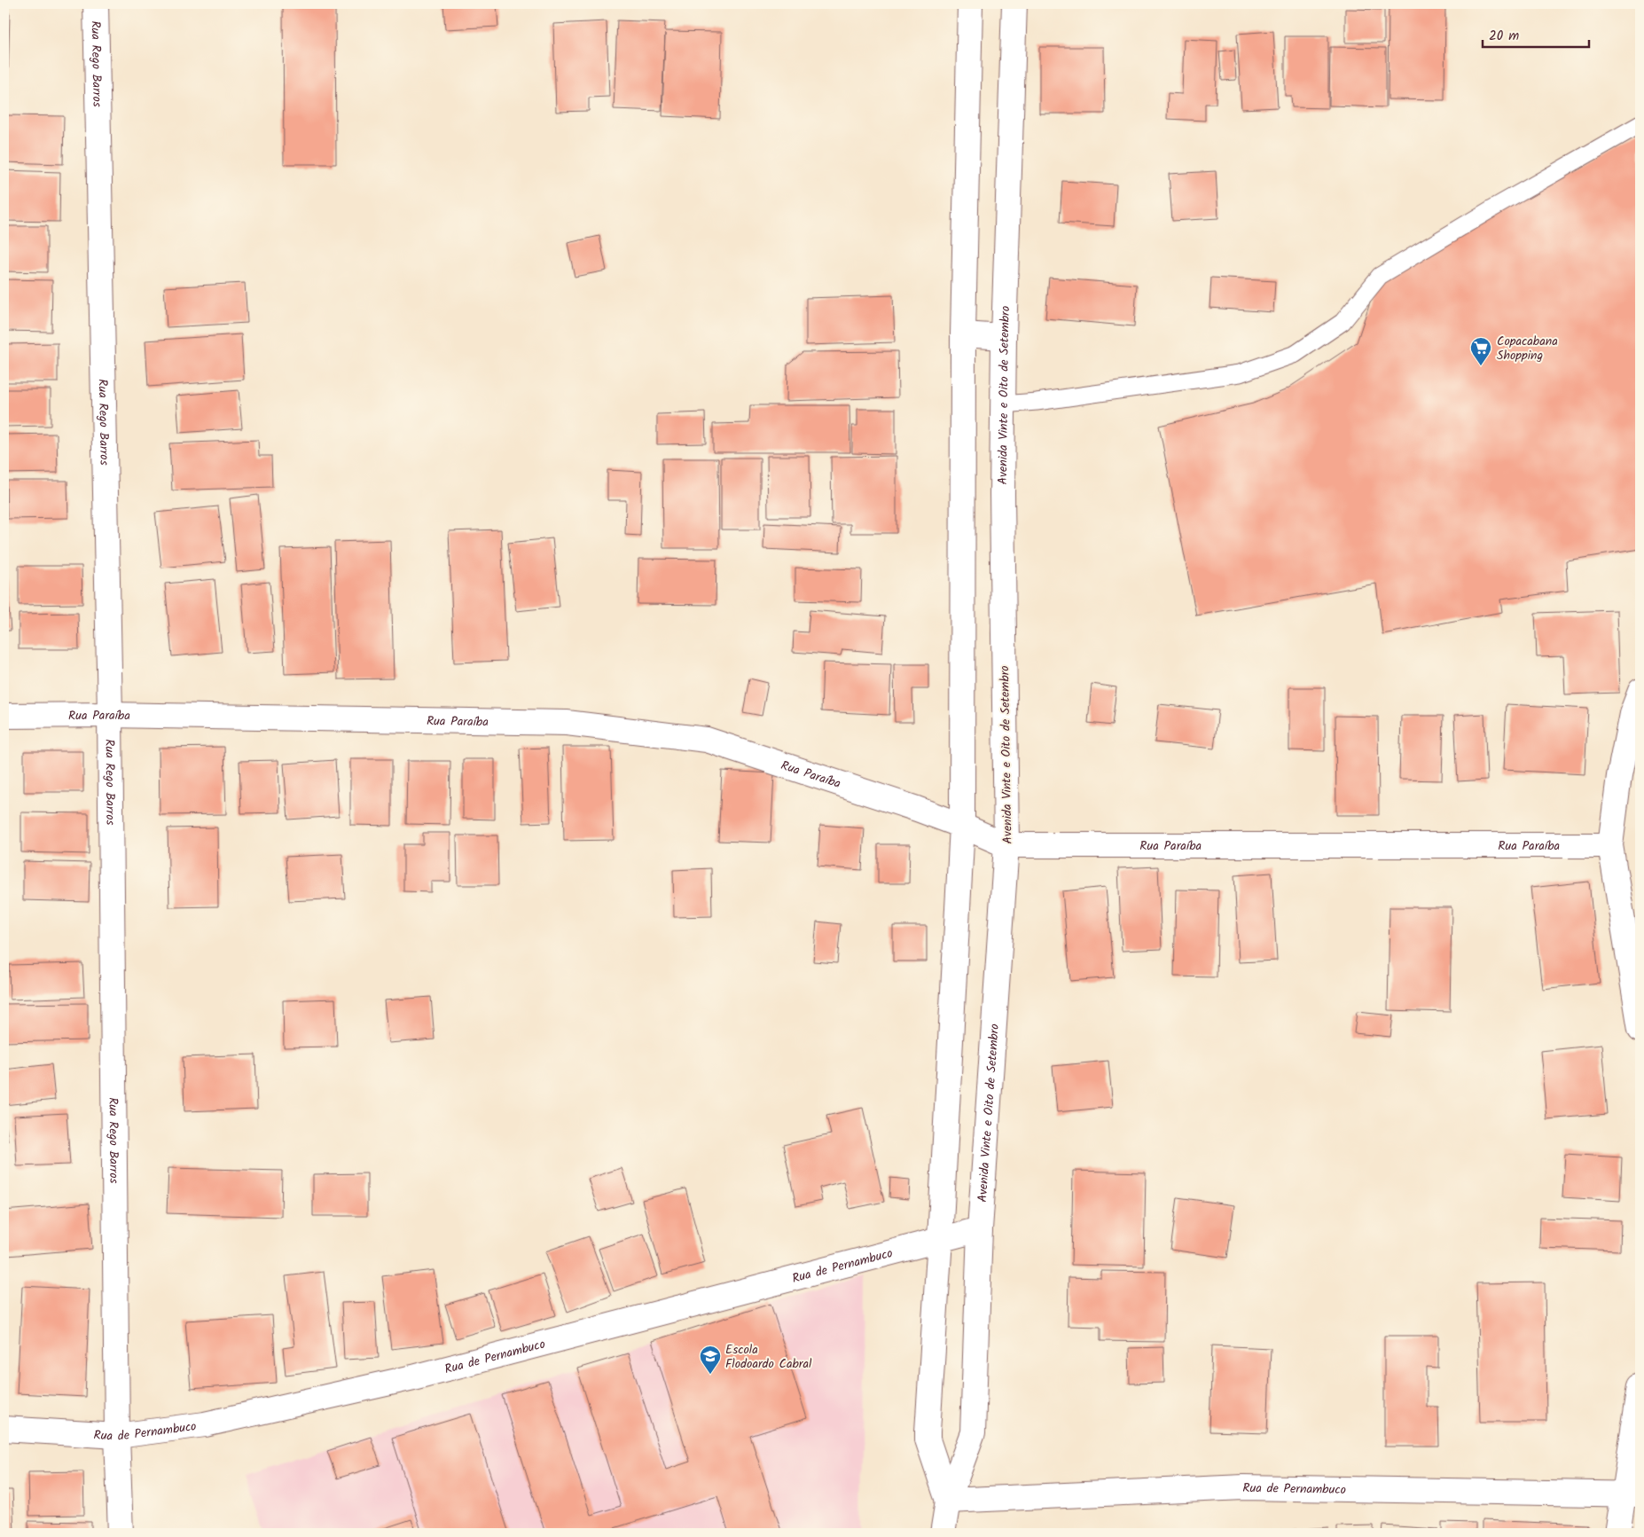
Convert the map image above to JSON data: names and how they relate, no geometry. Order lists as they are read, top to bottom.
{
  "streets": {
    "street": [
      "Rua Rego Barros",
      "Avenida Vinte e Oito de Setembro",
      "Rua Paraíba",
      "Rua de Pernambuco"
    ]
  },
  "crossings": [
    ["Rua Rego Barros", "Rua Paraíba"],
    ["Rua Rego Barros", "Rua de Pernambuco"],
    ["Avenida Vinte e Oito de Setembro", "Rua Paraíba"],
    ["Avenida Vinte e Oito de Setembro", "Rua de Pernambuco"]
  ],
  "places": {
    "supermarket": ["Copacabana Shopping"],
    "school or university": ["Escola Flodoardo Cabral"]
  },
  "scale_bar": "20 m"
}
